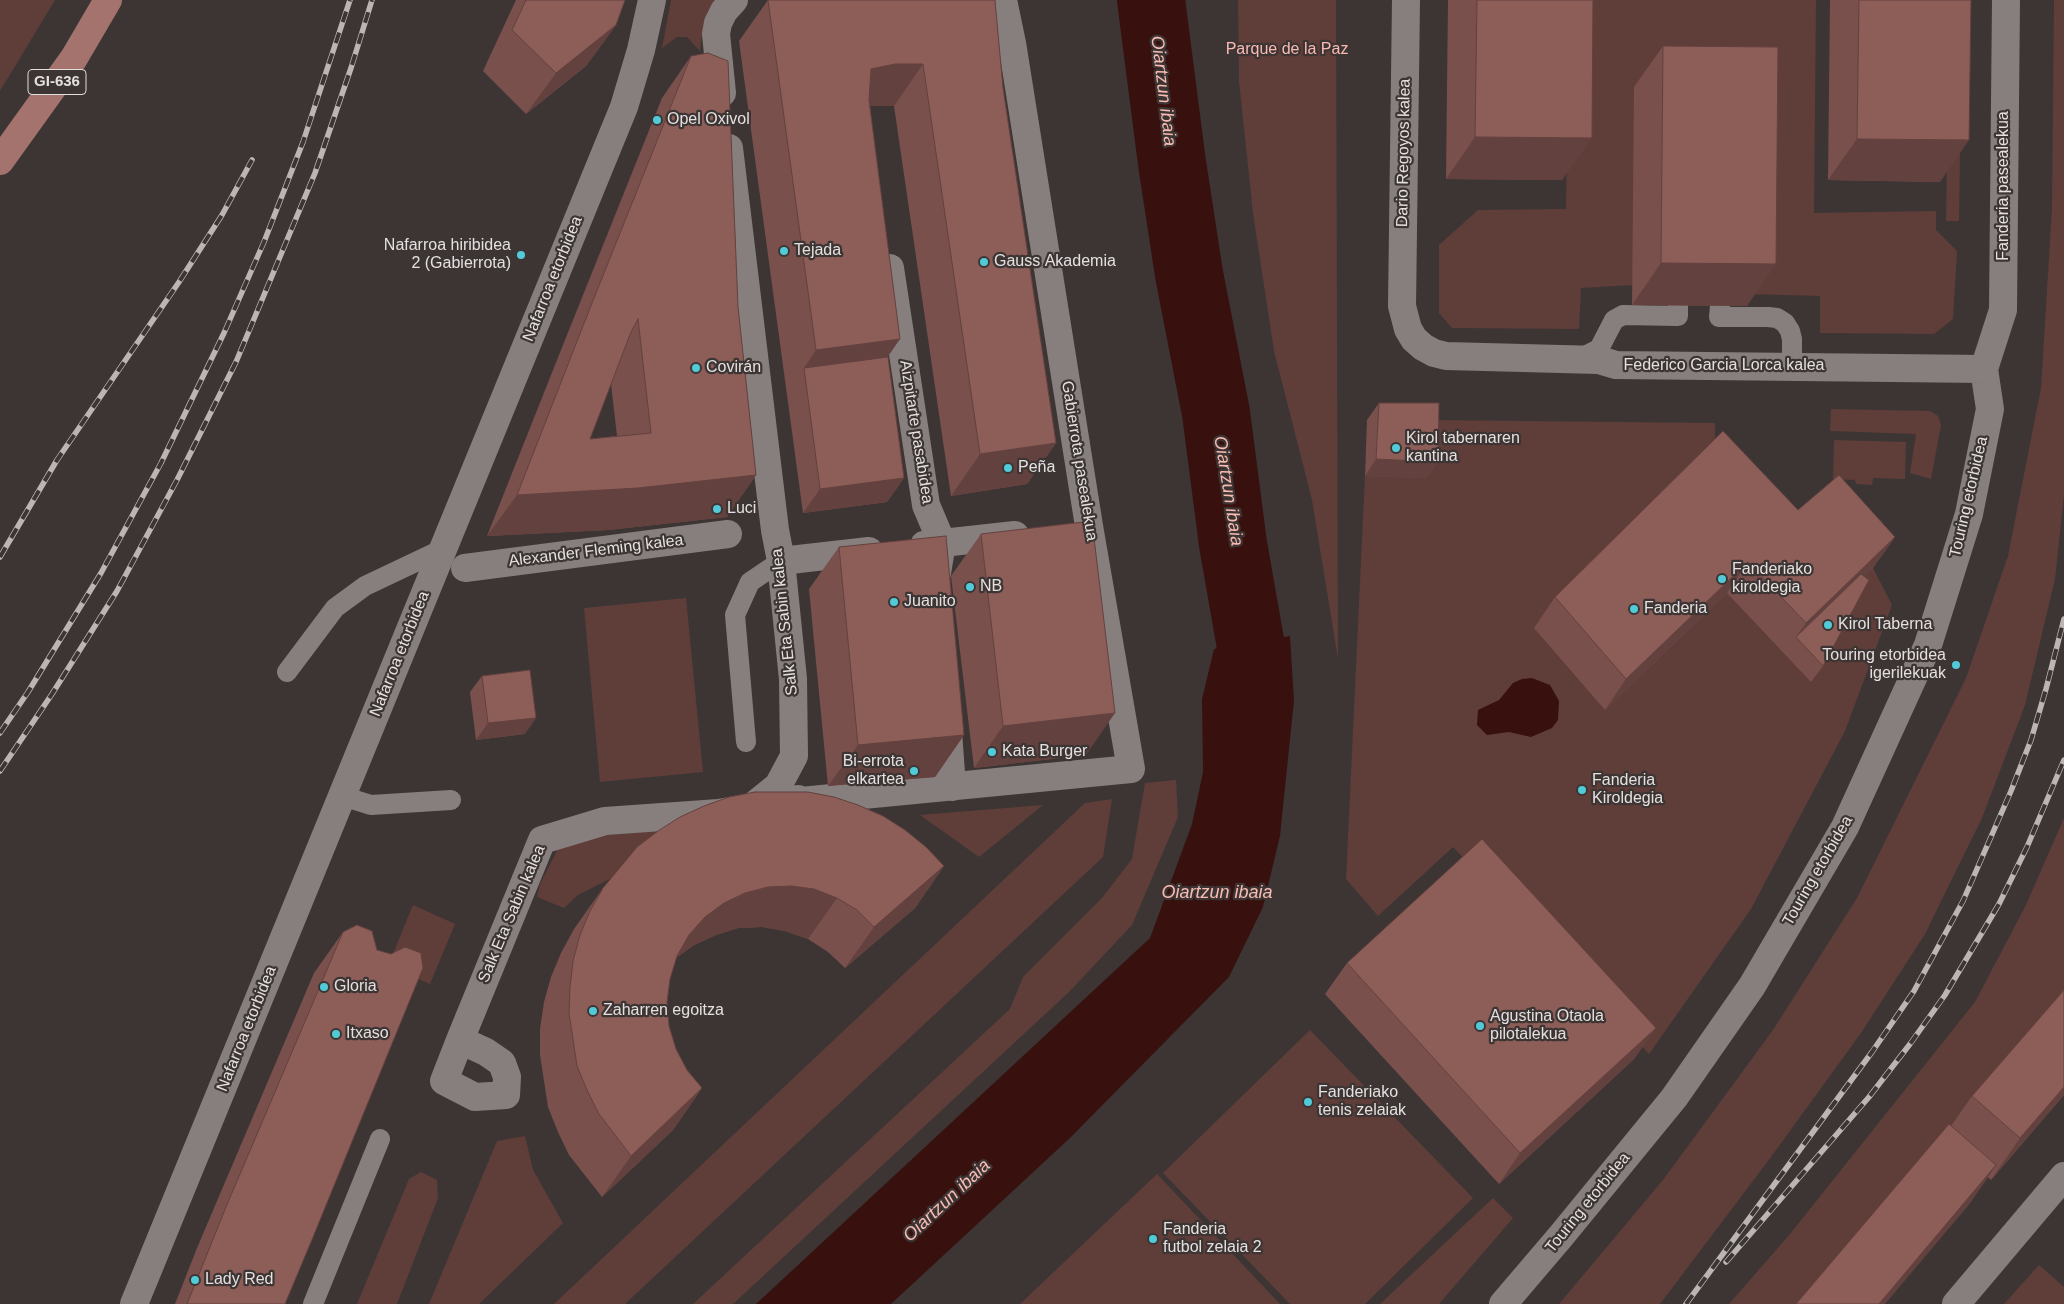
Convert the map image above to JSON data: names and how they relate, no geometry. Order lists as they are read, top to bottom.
{
  "streets": {
    "main road": ["GI-636"],
    "street": [
      "Dario Regoyos kalea",
      "Fanderia pasealekua",
      "Nafarroa etorbidea",
      "Federico Garcia Lorca kalea",
      "Aizpitarte pasabidea",
      "Gabierrota pasealekua",
      "Touring etorbidea",
      "Alexander Fleming kalea",
      "Salk Eta Sabin kalea"
    ]
  },
  "crossings": [
    ["Dario Regoyos kalea", "Federico Garcia Lorca kalea"],
    ["Fanderia pasealekua", "Federico Garcia Lorca kalea"],
    ["Fanderia pasealekua", "Touring etorbidea"],
    ["Federico Garcia Lorca kalea", "Touring etorbidea"],
    ["Gabierrota pasealekua", "Salk Eta Sabin kalea"]
  ],
  "water": ["Oiartzun ibaia"],
  "parks": ["Parque de la Paz"],
  "places": [
    "Opel Oxivol",
    "Tejada",
    "Nafarroa hiribidea 2 (Gabierrota)",
    "Gauss Akademia",
    "Covirán",
    "Kirol tabernaren kantina",
    "Peña",
    "Luci",
    "Fanderiako kiroldegia",
    "NB",
    "Juanito",
    "Fanderia",
    "Kirol Taberna",
    "Touring etorbidea igerilekuak",
    "Kata Burger",
    "Bi-errota elkartea",
    "Fanderia Kiroldegia",
    "Gloria",
    "Zaharren egoitza",
    "Agustina Otaola pilotalekua",
    "Itxaso",
    "Fanderiako tenis zelaiak",
    "Fanderia futbol zelaia 2",
    "Lady Red"
  ]
}
